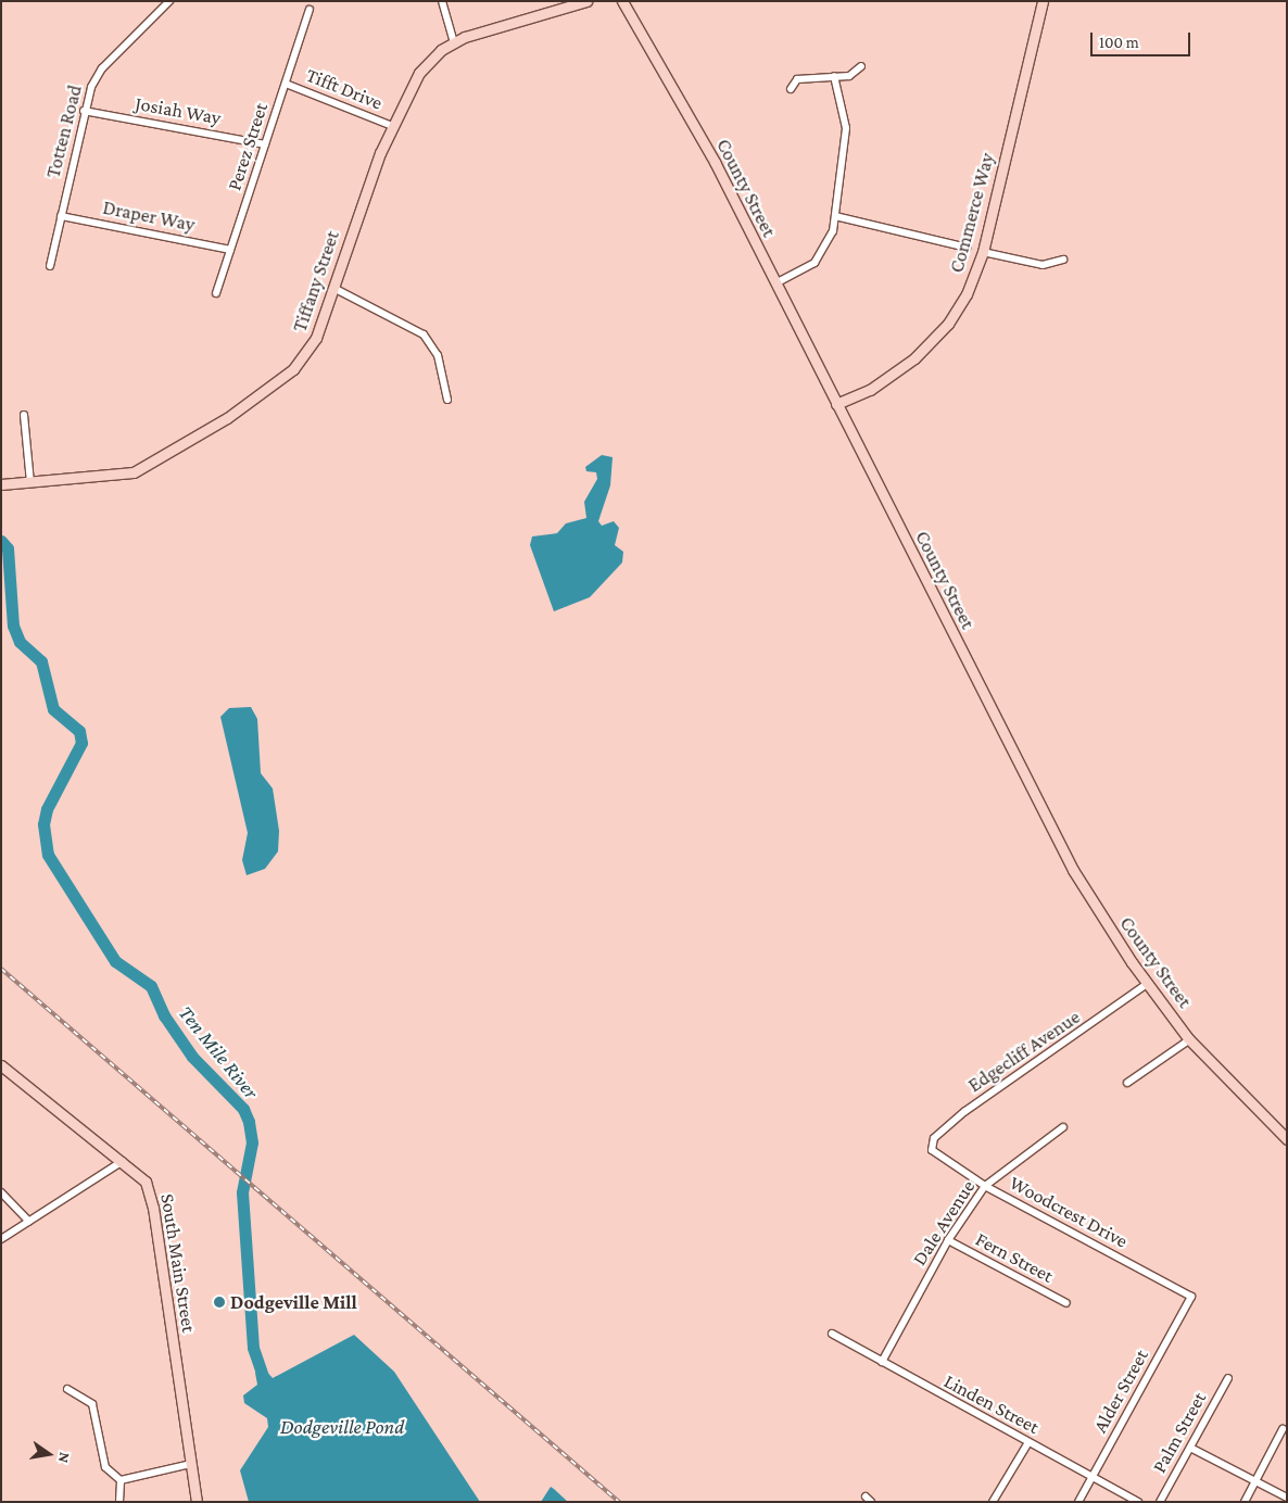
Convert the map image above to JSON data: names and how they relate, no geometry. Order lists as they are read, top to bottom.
{
  "streets": {
    "main road": [
      "County Street",
      "Commerce Way",
      "Tiffany Street",
      "South Main Street"
    ],
    "street": [
      "Tifft Drive",
      "Josiah Way",
      "Totten Road",
      "Perez Street",
      "Draper Way",
      "Edgecliff Avenue",
      "Woodcrest Drive",
      "Dale Avenue",
      "Fern Street",
      "Alder Street",
      "Linden Street",
      "Palm Street"
    ]
  },
  "crossings": [
    ["Tifft Drive", "Perez Street"],
    ["Tifft Drive", "Tiffany Street"],
    ["Josiah Way", "Totten Road"],
    ["Josiah Way", "Perez Street"],
    ["Totten Road", "Draper Way"],
    ["Perez Street", "Draper Way"],
    ["County Street", "Commerce Way"],
    ["County Street", "Edgecliff Avenue"],
    ["Edgecliff Avenue", "Woodcrest Drive"],
    ["Woodcrest Drive", "Dale Avenue"],
    ["Woodcrest Drive", "Alder Street"],
    ["Dale Avenue", "Fern Street"],
    ["Dale Avenue", "Linden Street"],
    ["Alder Street", "Linden Street"]
  ],
  "water": ["Ten Mile River", "Dodgeville Pond"],
  "places": ["Dodgeville Mill"],
  "scale_bar": "100 m",
  "north": "right"
}
